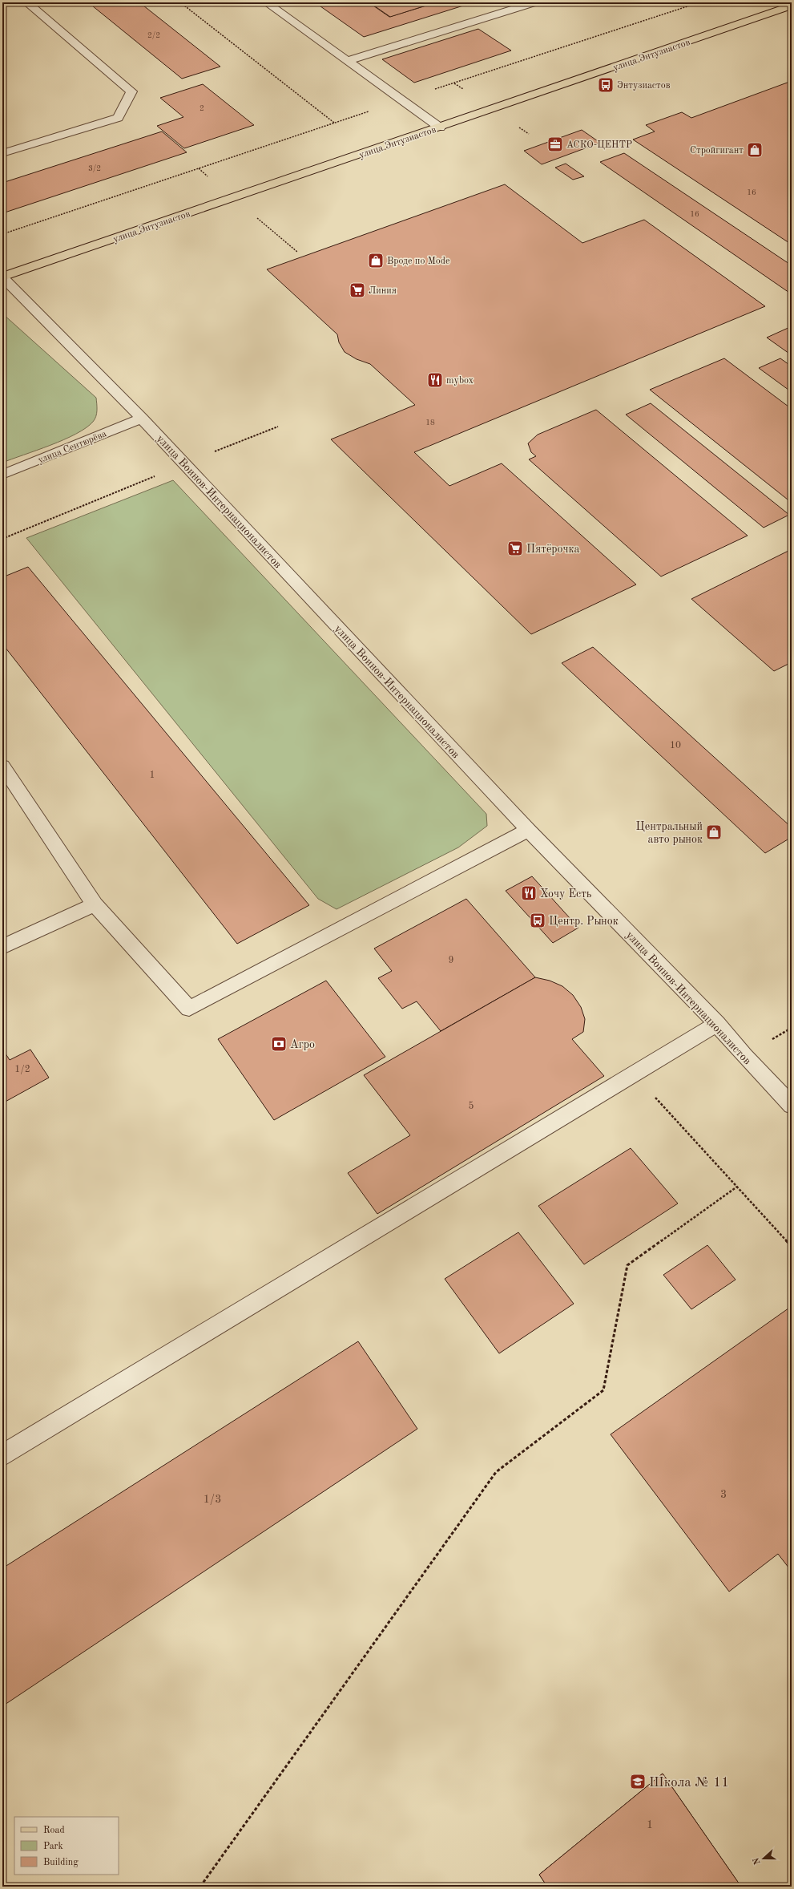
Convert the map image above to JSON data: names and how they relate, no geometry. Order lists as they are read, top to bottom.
{
  "streets": {
    "main road": ["улица Энтузиастов"],
    "street": ["улица Сентюрёва", "улица Воинов-Интернационалистов"]
  },
  "crossings": [
    ["улица Энтузиастов", "улица Воинов-Интернационалистов"],
    ["улица Сентюрёва", "улица Воинов-Интернационалистов"]
  ],
  "places": {
    "bus stop": ["Энтузиастов", "Центр. Рынок"],
    "office": ["АСКО-ЦЕНТР"],
    "shop": ["Стройгигант", "Вроде по Mode", "Центральный авто рынок"],
    "supermarket": ["Линия", "Пятёрочка"],
    "restaurant": ["mybox", "Хочу Есть"],
    "bank": ["Агро"],
    "school or university": ["Школа № 11"]
  },
  "house_numbers": [
    "2/2",
    "2",
    "3/2",
    "16",
    "16",
    "18",
    "10",
    "1",
    "9",
    "1/2",
    "5",
    "3",
    "1/3",
    "1"
  ],
  "legend": ["Road", "Park", "Building"],
  "north": "left"
}
